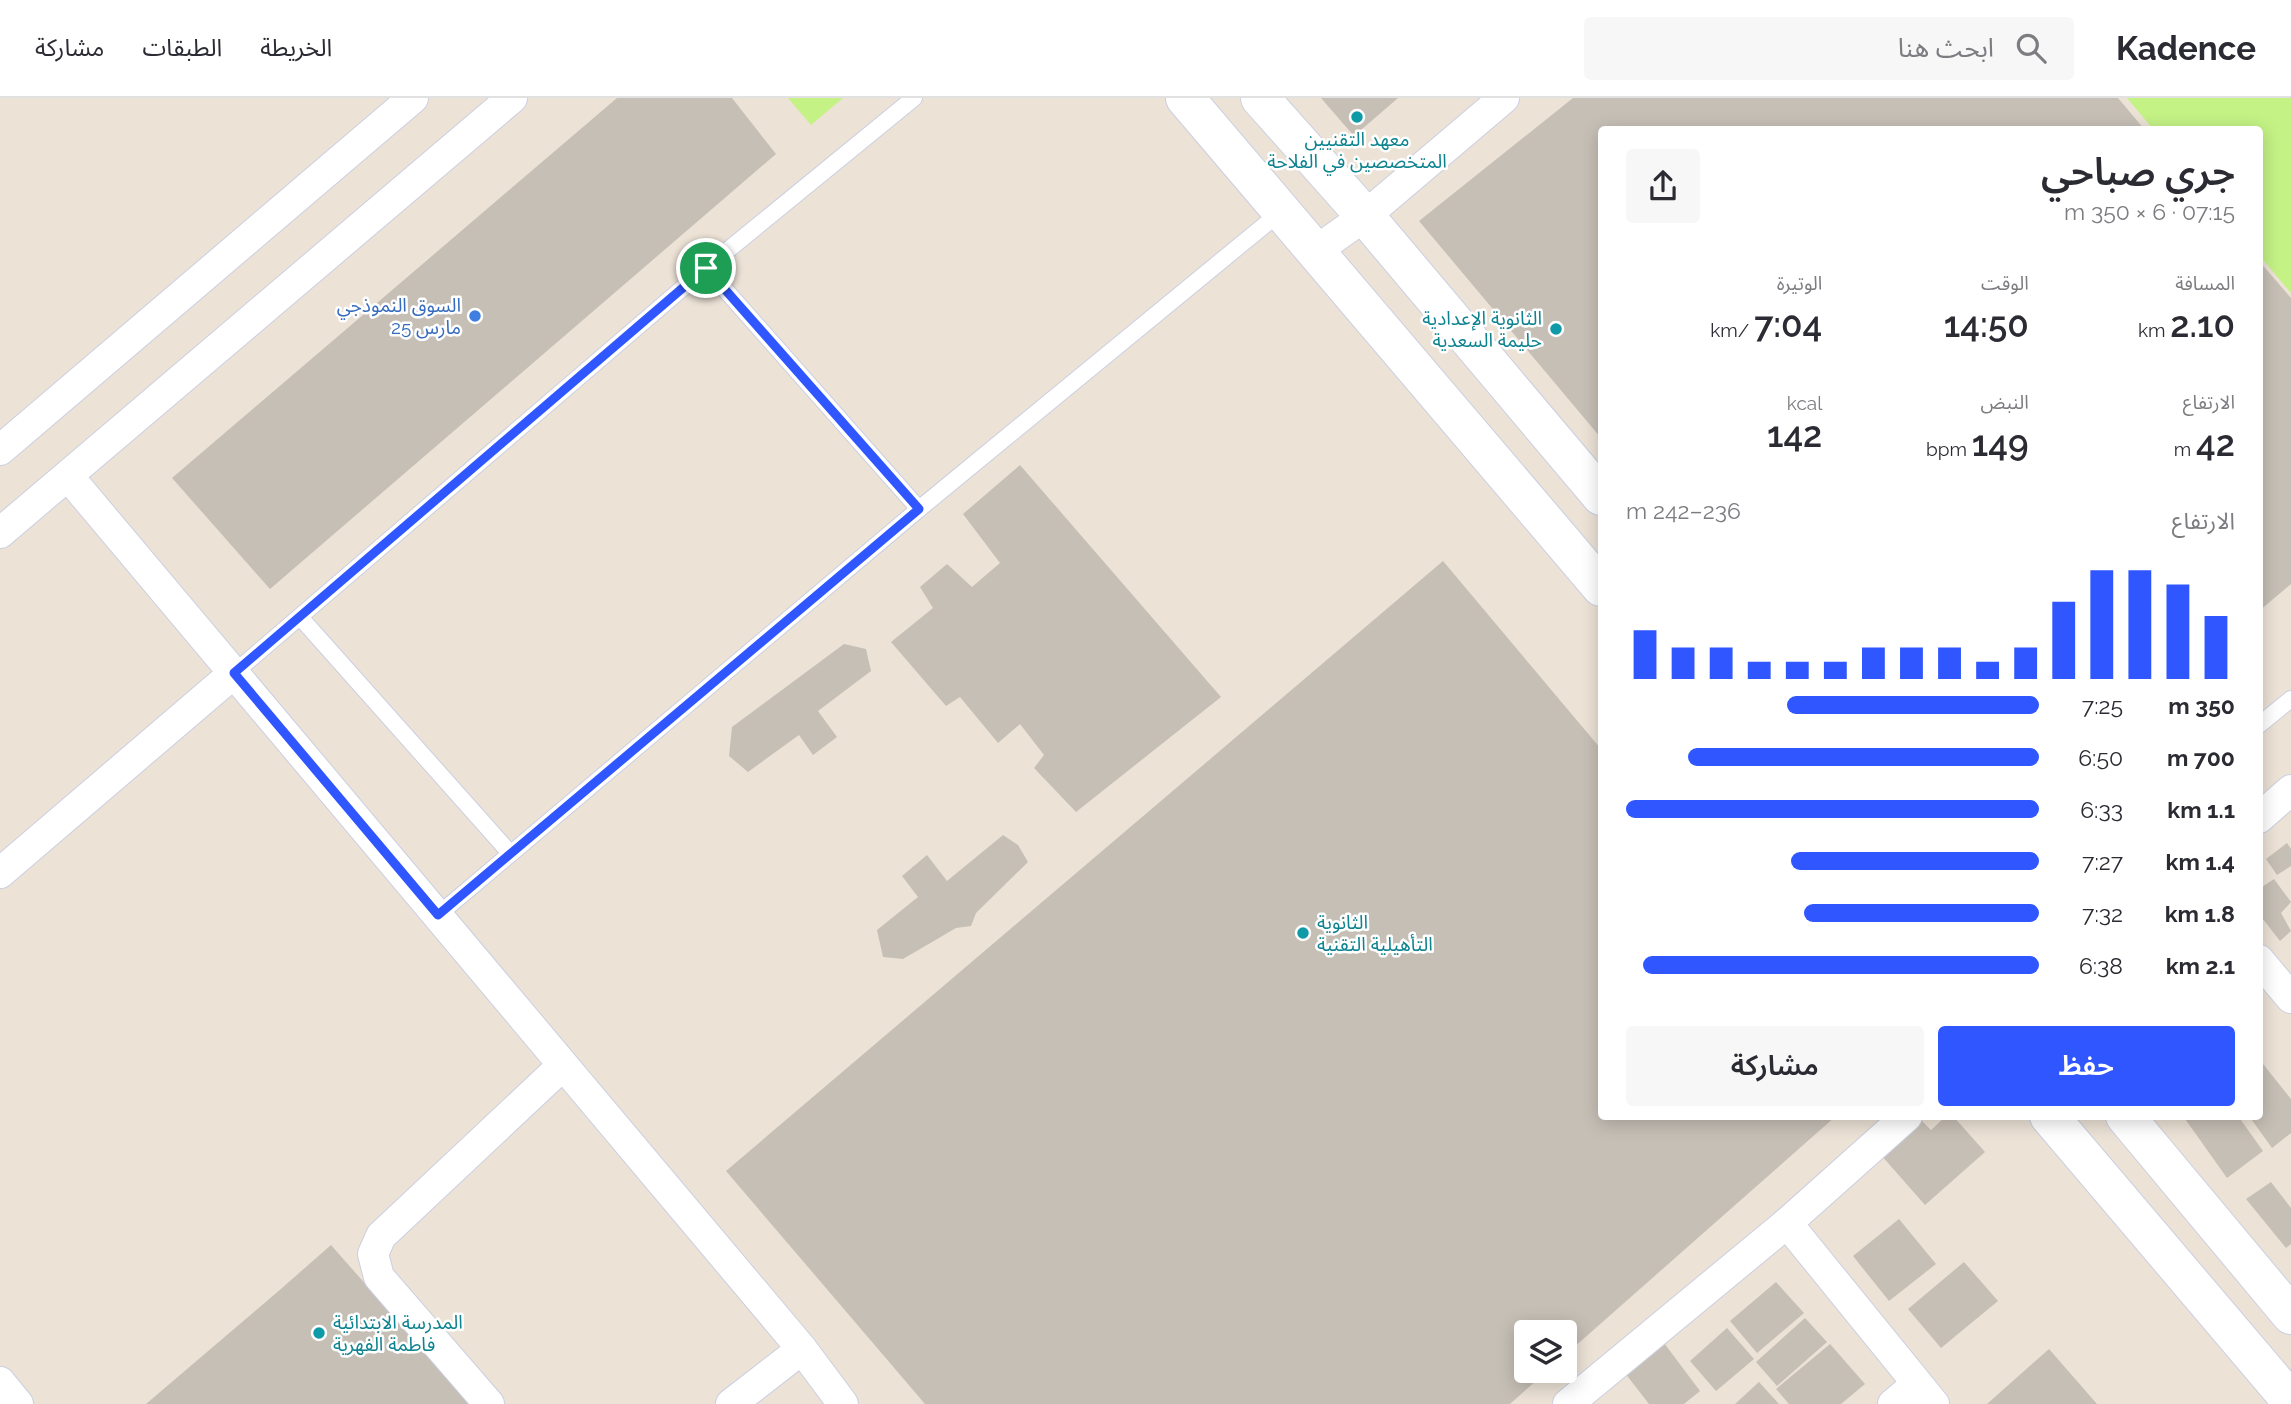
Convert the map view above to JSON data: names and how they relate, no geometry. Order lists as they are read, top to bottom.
{
  "places": [
    "معهد التقنيين المتخصصين في الفلاحة",
    "السوق النموذجي 25 مارس",
    "الثانوية الإعدادية حليمة السعدية",
    "الثانوية التأهيلية التقنية",
    "المدرسة الابتدائية فاطمة الفهرية"
  ],
  "page": {
    "header": "Kadence",
    "search": "ابحث هنا",
    "nav": ["الخريطة", "الطبقات", "مشاركة"],
    "heading": ["جري صباحي", "07:15 · 6 × 350 m"],
    "stats": [
      ["المسافة", "2.10 km"],
      ["الوقت", "14:50"],
      ["الوتيرة", "7:04 /km"],
      ["الارتفاع", "42 m"],
      ["النبض", "149 bpm"],
      ["kcal", "142"]
    ],
    "chart": ["الارتفاع", "236–242 m"],
    "list": [
      {
        "name": "350 m",
        "note": "7:25"
      },
      {
        "name": "700 m",
        "note": "6:50"
      },
      {
        "name": "1.1 km",
        "note": "6:33"
      },
      {
        "name": "1.4 km",
        "note": "7:27"
      },
      {
        "name": "1.8 km",
        "note": "7:32"
      },
      {
        "name": "2.1 km",
        "note": "6:38"
      }
    ],
    "buttons": ["حفظ", "مشاركة"]
  }
}
